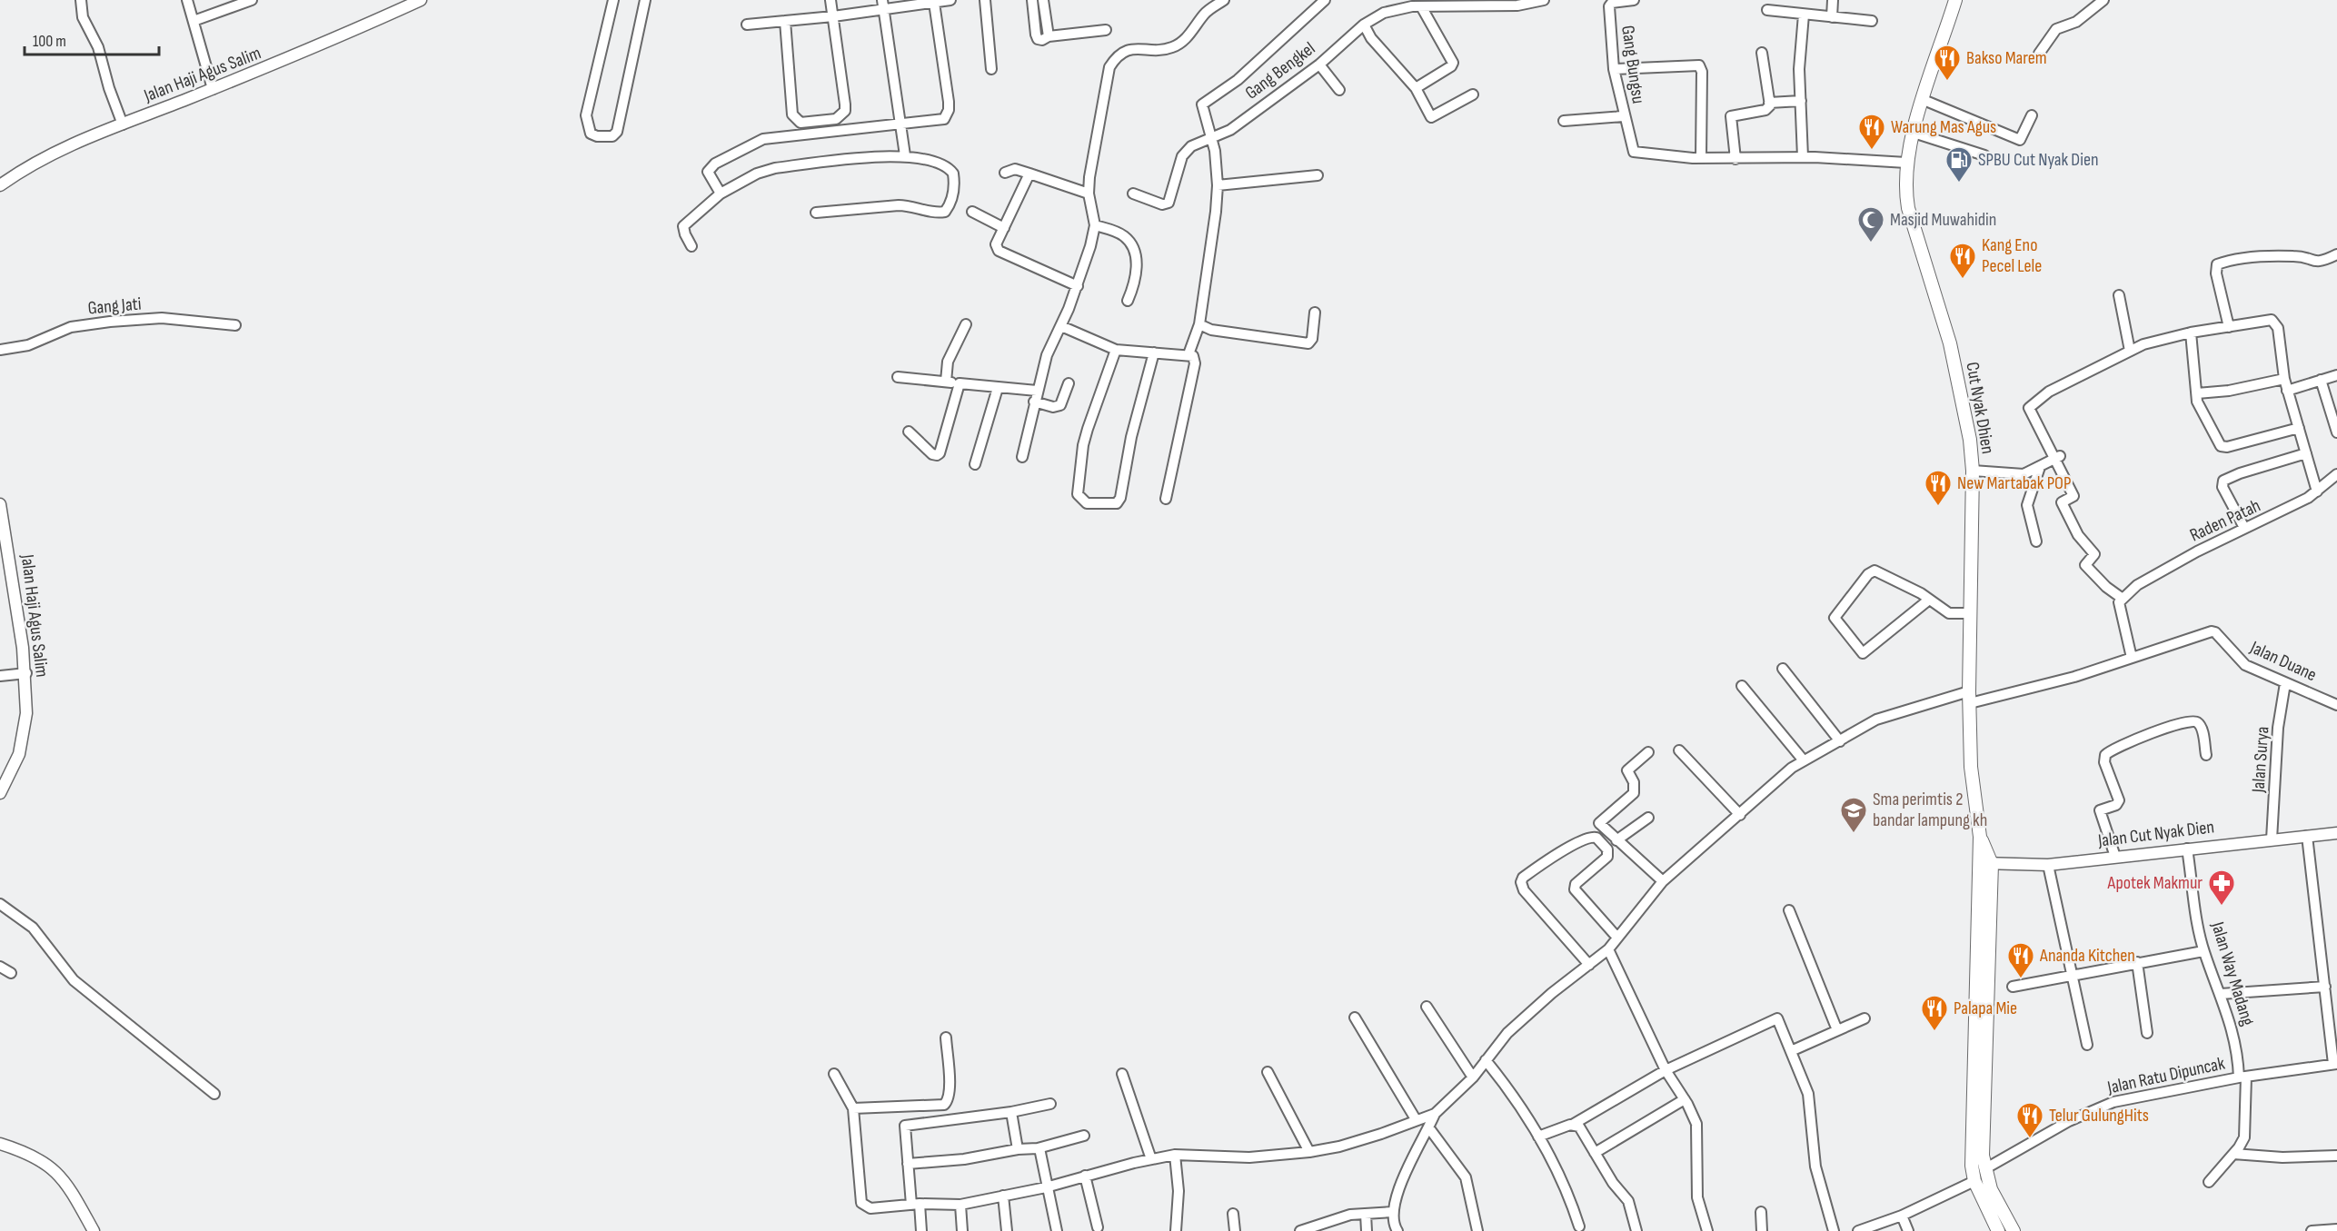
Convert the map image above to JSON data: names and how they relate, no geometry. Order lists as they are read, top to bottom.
{
  "streets": {
    "main road": ["Cut Nyak Dhien"],
    "street": [
      "Gang Bungsu",
      "Gang Bengkel",
      "Jalan Haji Agus Salim",
      "Gang Jati",
      "Raden Patah",
      "Jalan Duane",
      "Jalan Surya",
      "Jalan Cut Nyak Dien",
      "Jalan Way Madang",
      "Jalan Ratu Dipuncak"
    ]
  },
  "crossings": [
    ["Cut Nyak Dhien", "Jalan Cut Nyak Dien"],
    ["Jalan Duane", "Jalan Surya"],
    ["Jalan Surya", "Jalan Cut Nyak Dien"],
    ["Jalan Cut Nyak Dien", "Jalan Way Madang"],
    ["Jalan Way Madang", "Jalan Ratu Dipuncak"]
  ],
  "places": {
    "restaurant": [
      "Bakso Marem",
      "Warung Mas Agus",
      "Kang Eno Pecel Lele",
      "New Martabak POP",
      "Ananda Kitchen",
      "Palapa Mie",
      "Telur GulungHits"
    ],
    "fuel station": ["SPBU Cut Nyak Dien"],
    "mosque": ["Masjid Muwahidin"],
    "school or university": ["Sma perimtis 2 bandar lampung kh"],
    "pharmacy": ["Apotek Makmur"]
  },
  "scale_bar": "100 m"
}
